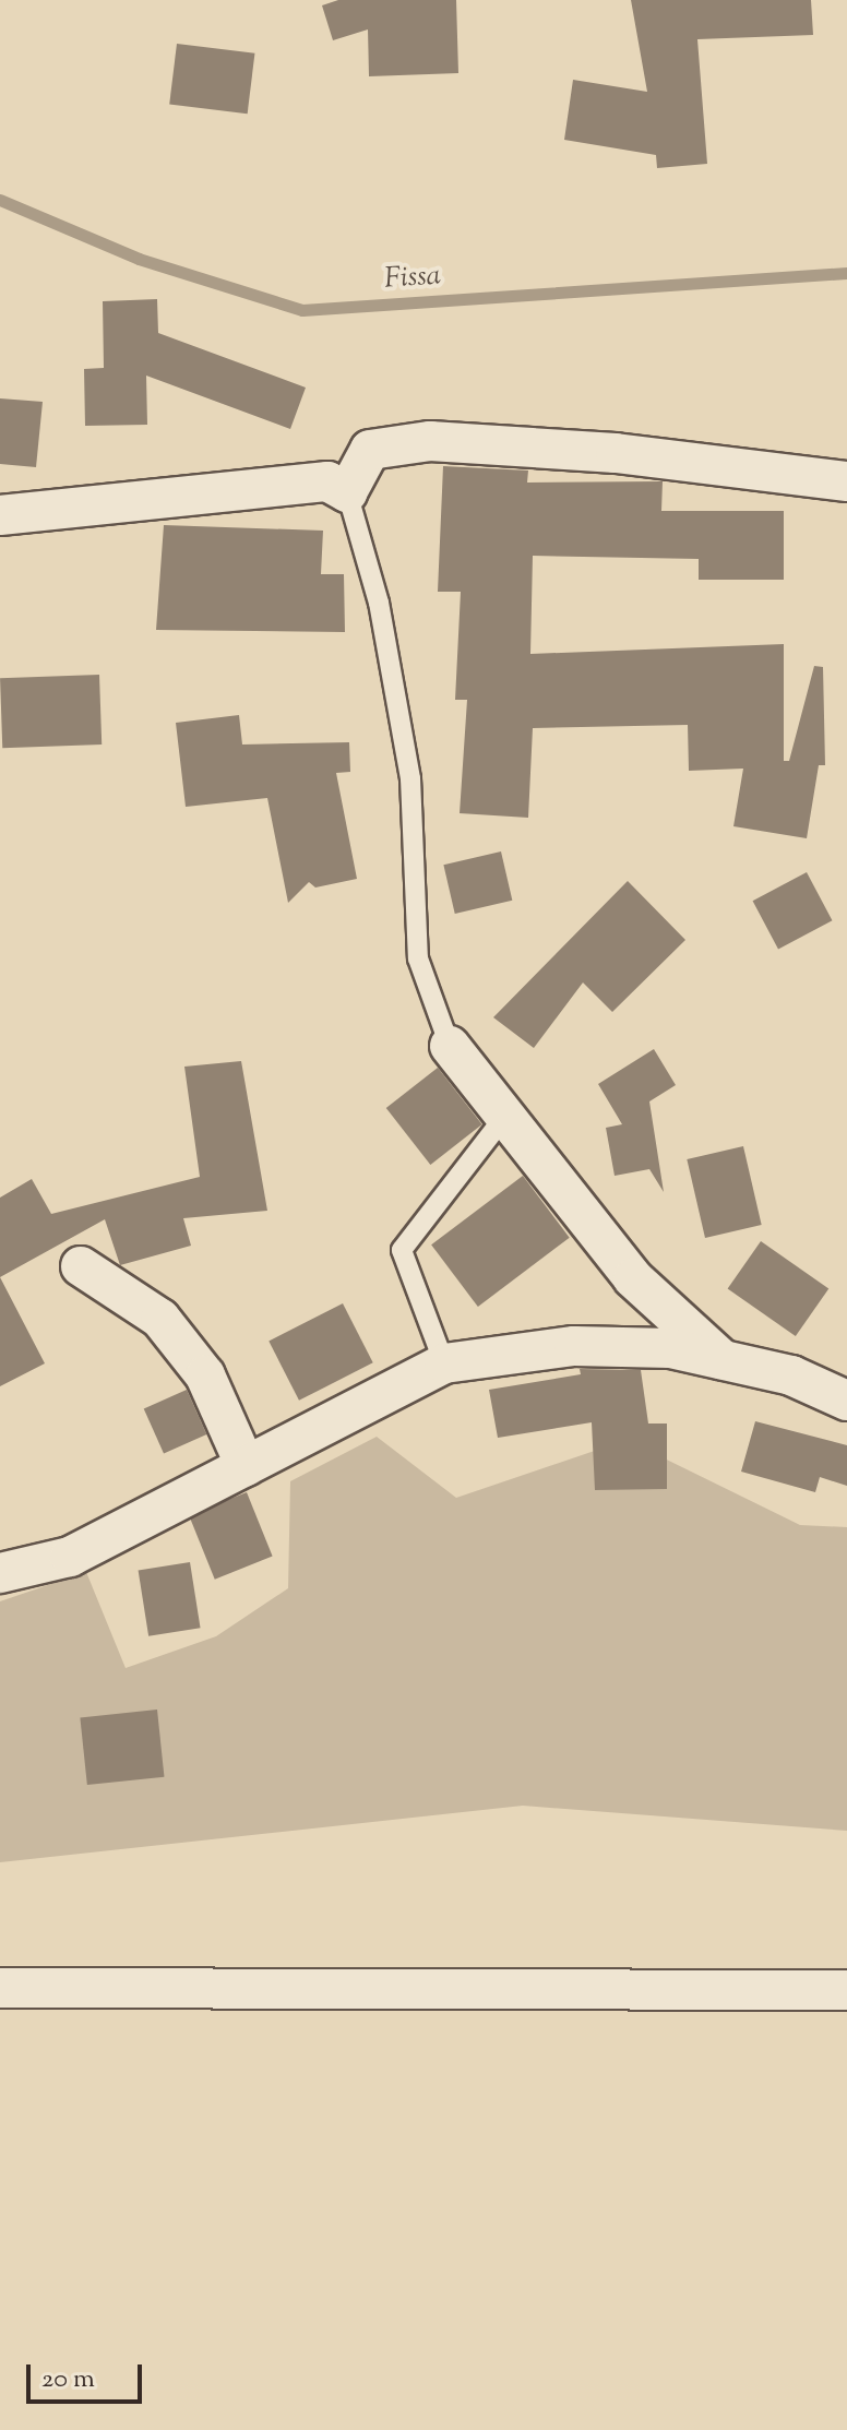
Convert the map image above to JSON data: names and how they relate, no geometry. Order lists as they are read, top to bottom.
{
  "water": ["Fissa"],
  "scale_bar": "20 m"
}
